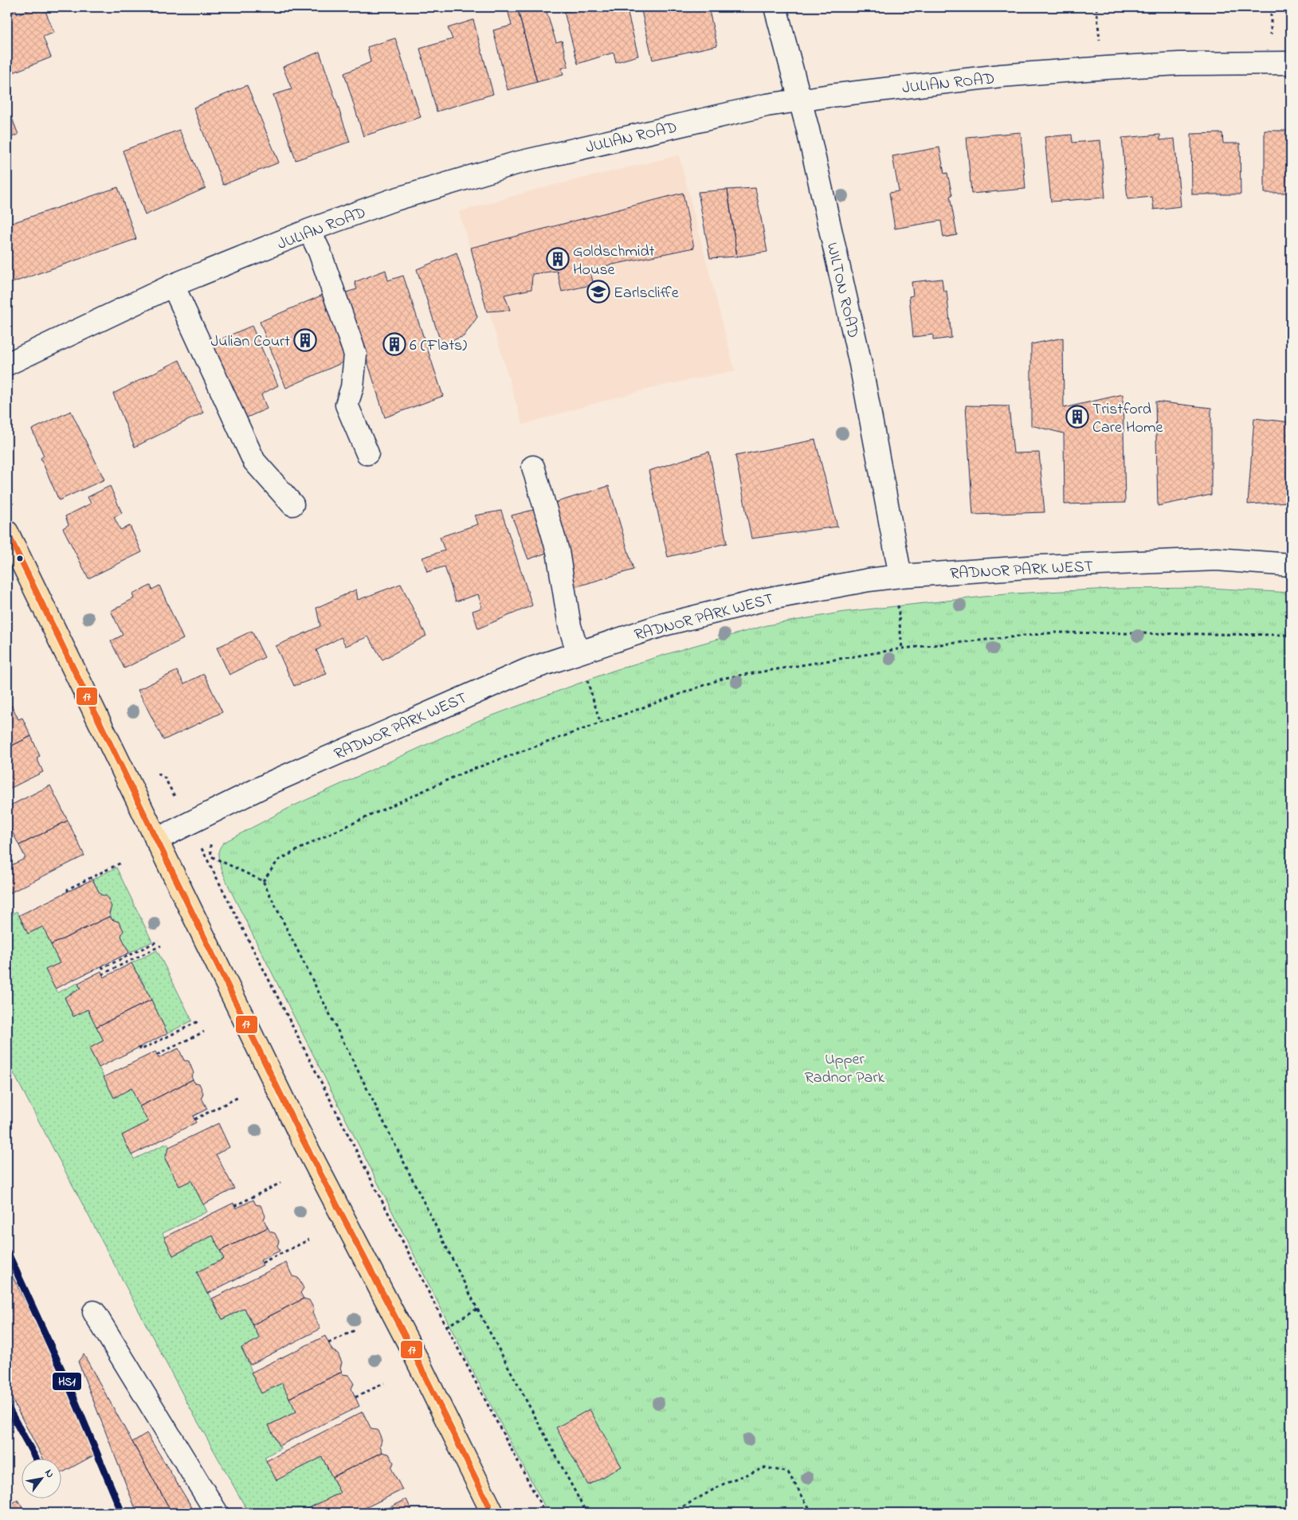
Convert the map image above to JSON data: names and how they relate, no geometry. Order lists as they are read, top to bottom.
{
  "streets": {
    "street": ["JULIAN ROAD", "WILTON ROAD", "RADNOR PARK WEST"]
  },
  "crossings": [
    ["JULIAN ROAD", "WILTON ROAD"],
    ["WILTON ROAD", "RADNOR PARK WEST"]
  ],
  "parks": ["Upper Radnor Park"],
  "places": {
    "building": [
      "Goldschmidt House",
      "Julian Court",
      "6 (Flats)",
      "Tristford Care Home"
    ],
    "school or university": ["Earlscliffe"]
  },
  "lines": ["transit line 17", "transit line HS1"],
  "north": "top right"
}
